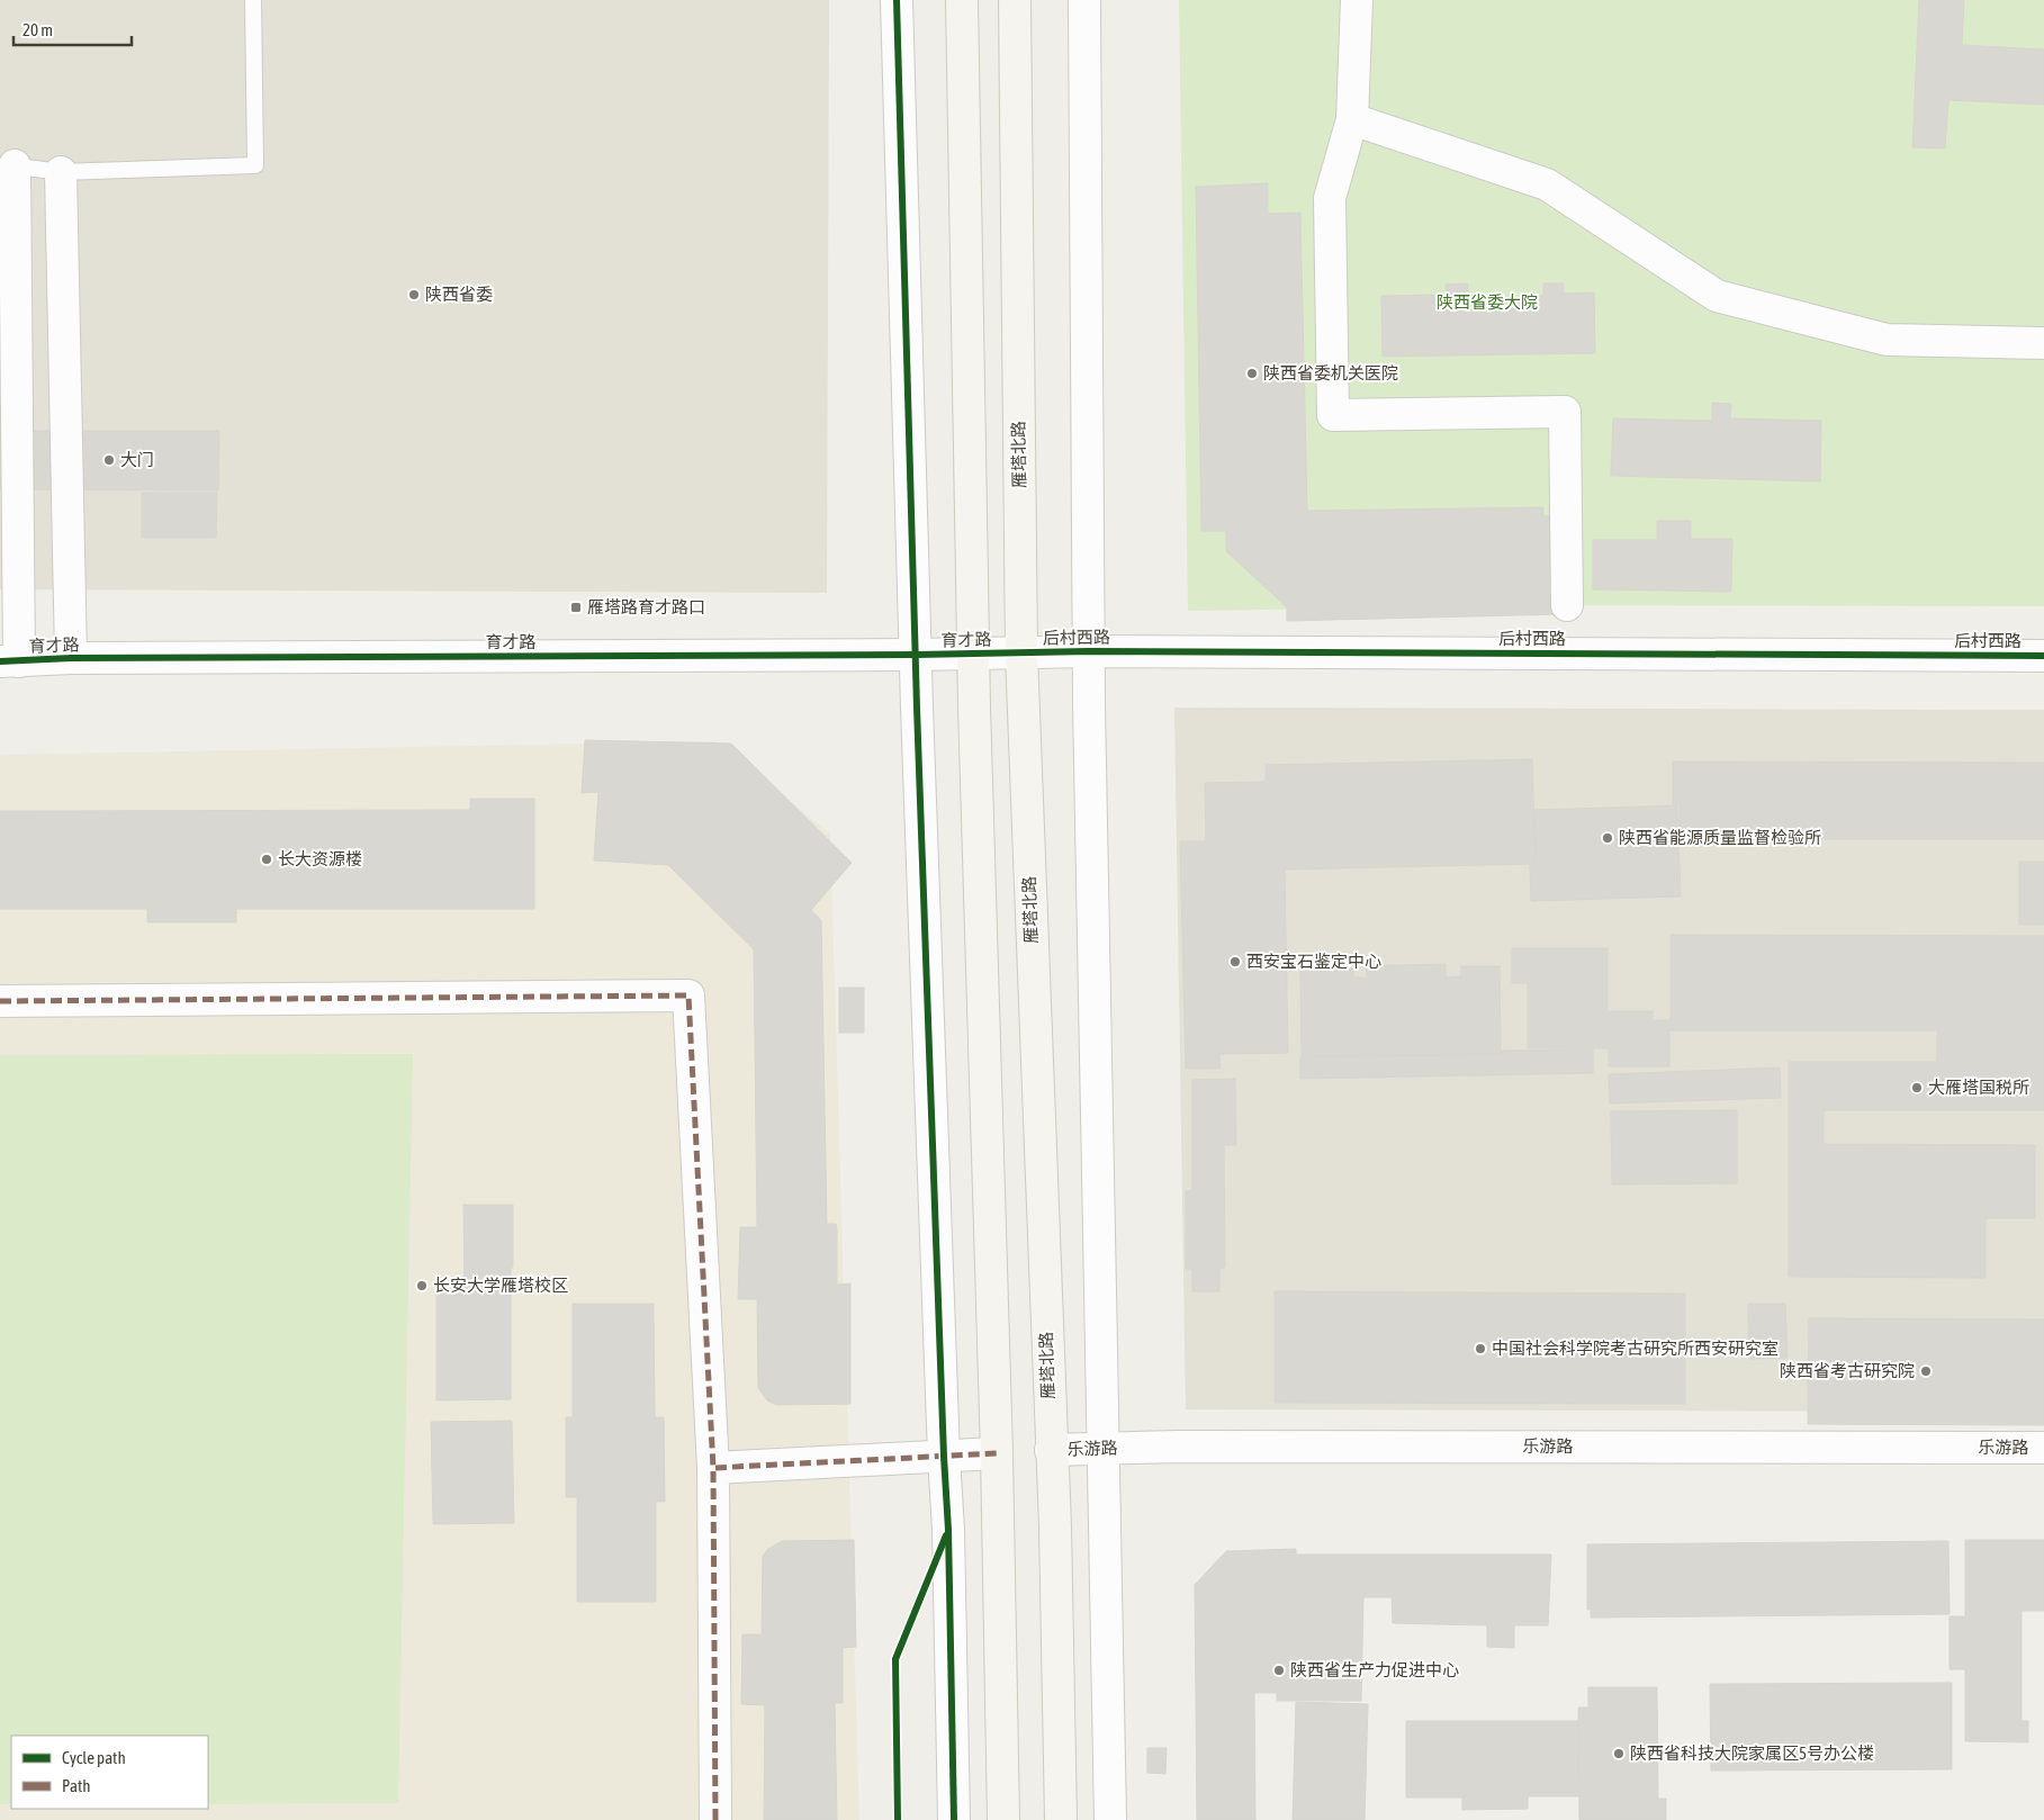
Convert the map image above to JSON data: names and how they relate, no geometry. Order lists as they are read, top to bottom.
{
  "streets": {
    "main road": ["雁塔北路"],
    "street": ["后村西路", "育才路", "乐游路"]
  },
  "crossings": [
    ["雁塔北路", "后村西路"],
    ["雁塔北路", "育才路"],
    ["雁塔北路", "乐游路"],
    ["后村西路", "育才路"]
  ],
  "parks": ["陕西省委大院"],
  "places": {
    "other": [
      "陕西省委",
      "陕西省委机关医院",
      "大门",
      "陕西省能源质量监督检验所",
      "长大资源楼",
      "西安宝石鉴定中心",
      "大雁塔国税所",
      "长安大学雁塔校区",
      "中国社会科学院考古研究所西安研究室",
      "陕西省考古研究院",
      "陕西省生产力促进中心",
      "陕西省科技大院家属区5号办公楼"
    ],
    "transit": ["雁塔路育才路口"]
  },
  "legend": ["Cycle path", "Path"],
  "scale_bar": "20 m"
}
